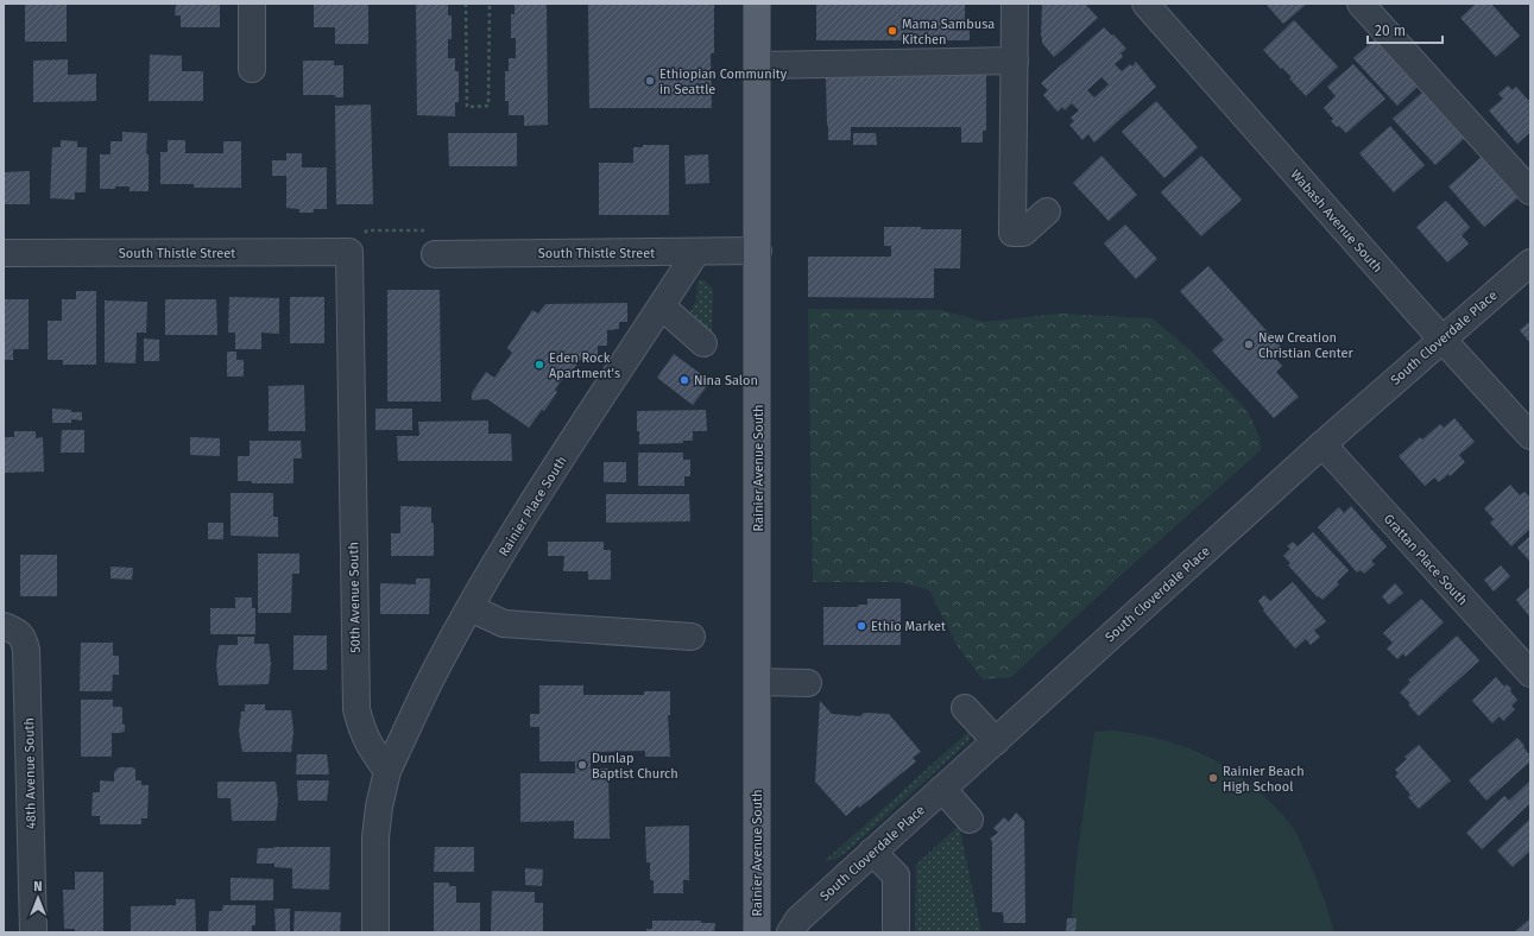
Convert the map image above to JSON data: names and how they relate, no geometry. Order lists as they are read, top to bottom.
{
  "streets": {
    "main road": ["Rainier Avenue South"],
    "street": [
      "Wabash Avenue South",
      "South Thistle Street",
      "South Cloverdale Place",
      "Rainier Place South",
      "Grattan Place South",
      "50th Avenue South",
      "48th Avenue South"
    ]
  },
  "crossings": [
    ["Wabash Avenue South", "South Cloverdale Place"],
    ["South Thistle Street", "Rainier Avenue South"],
    ["South Thistle Street", "Rainier Place South"],
    ["South Thistle Street", "50th Avenue South"],
    ["South Cloverdale Place", "Grattan Place South"],
    ["Rainier Place South", "50th Avenue South"]
  ],
  "places": [
    "Mama Sambusa Kitchen",
    "Ethiopian Community in Seattle",
    "New Creation Christian Center",
    "Eden Rock Apartment's",
    "Nina Salon",
    "Ethio Market",
    "Dunlap Baptist Church",
    "Rainier Beach High School"
  ],
  "scale_bar": "20 m",
  "north": "top"
}
